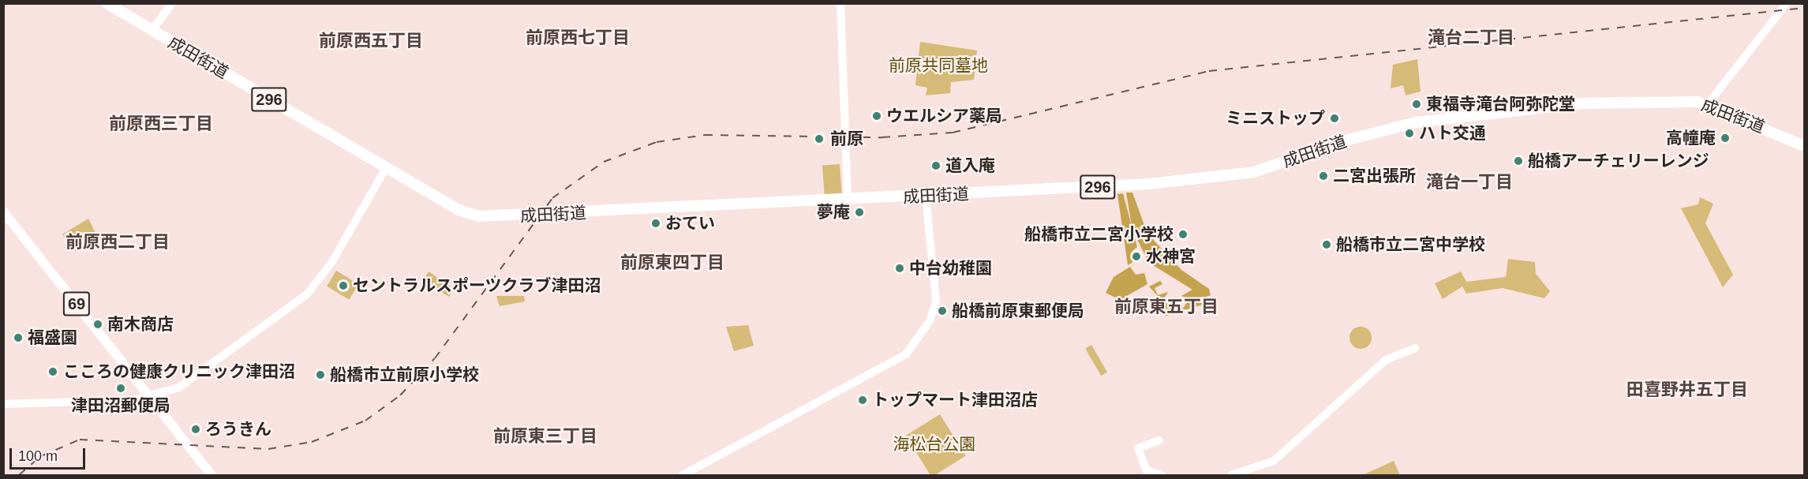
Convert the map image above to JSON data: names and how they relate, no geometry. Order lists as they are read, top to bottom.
{
  "streets": {
    "highway": ["成田街道", "296"],
    "main road": ["69"]
  },
  "districts": [
    "前原西七丁目",
    "滝台二丁目",
    "前原西五丁目",
    "前原西三丁目",
    "滝台一丁目",
    "前原西二丁目",
    "前原東四丁目",
    "前原東五丁目",
    "田喜野井五丁目",
    "前原東三丁目"
  ],
  "parks": ["前原共同墓地", "海松台公園"],
  "places": [
    "東福寺滝台阿弥陀堂",
    "ウエルシア薬局",
    "ミニストップ",
    "ハト交通",
    "高幢庵",
    "前原",
    "船橋アーチェリーレンジ",
    "道入庵",
    "二宮出張所",
    "夢庵",
    "おてい",
    "船橋市立二宮小学校",
    "船橋市立二宮中学校",
    "水神宮",
    "中台幼稚園",
    "セントラルスポーツクラブ津田沼",
    "船橋前原東郵便局",
    "南木商店",
    "福盛園",
    "こころの健康クリニック津田沼",
    "船橋市立前原小学校",
    "津田沼郵便局",
    "トップマート津田沼店",
    "ろうきん"
  ],
  "scale_bar": "100 m"
}
